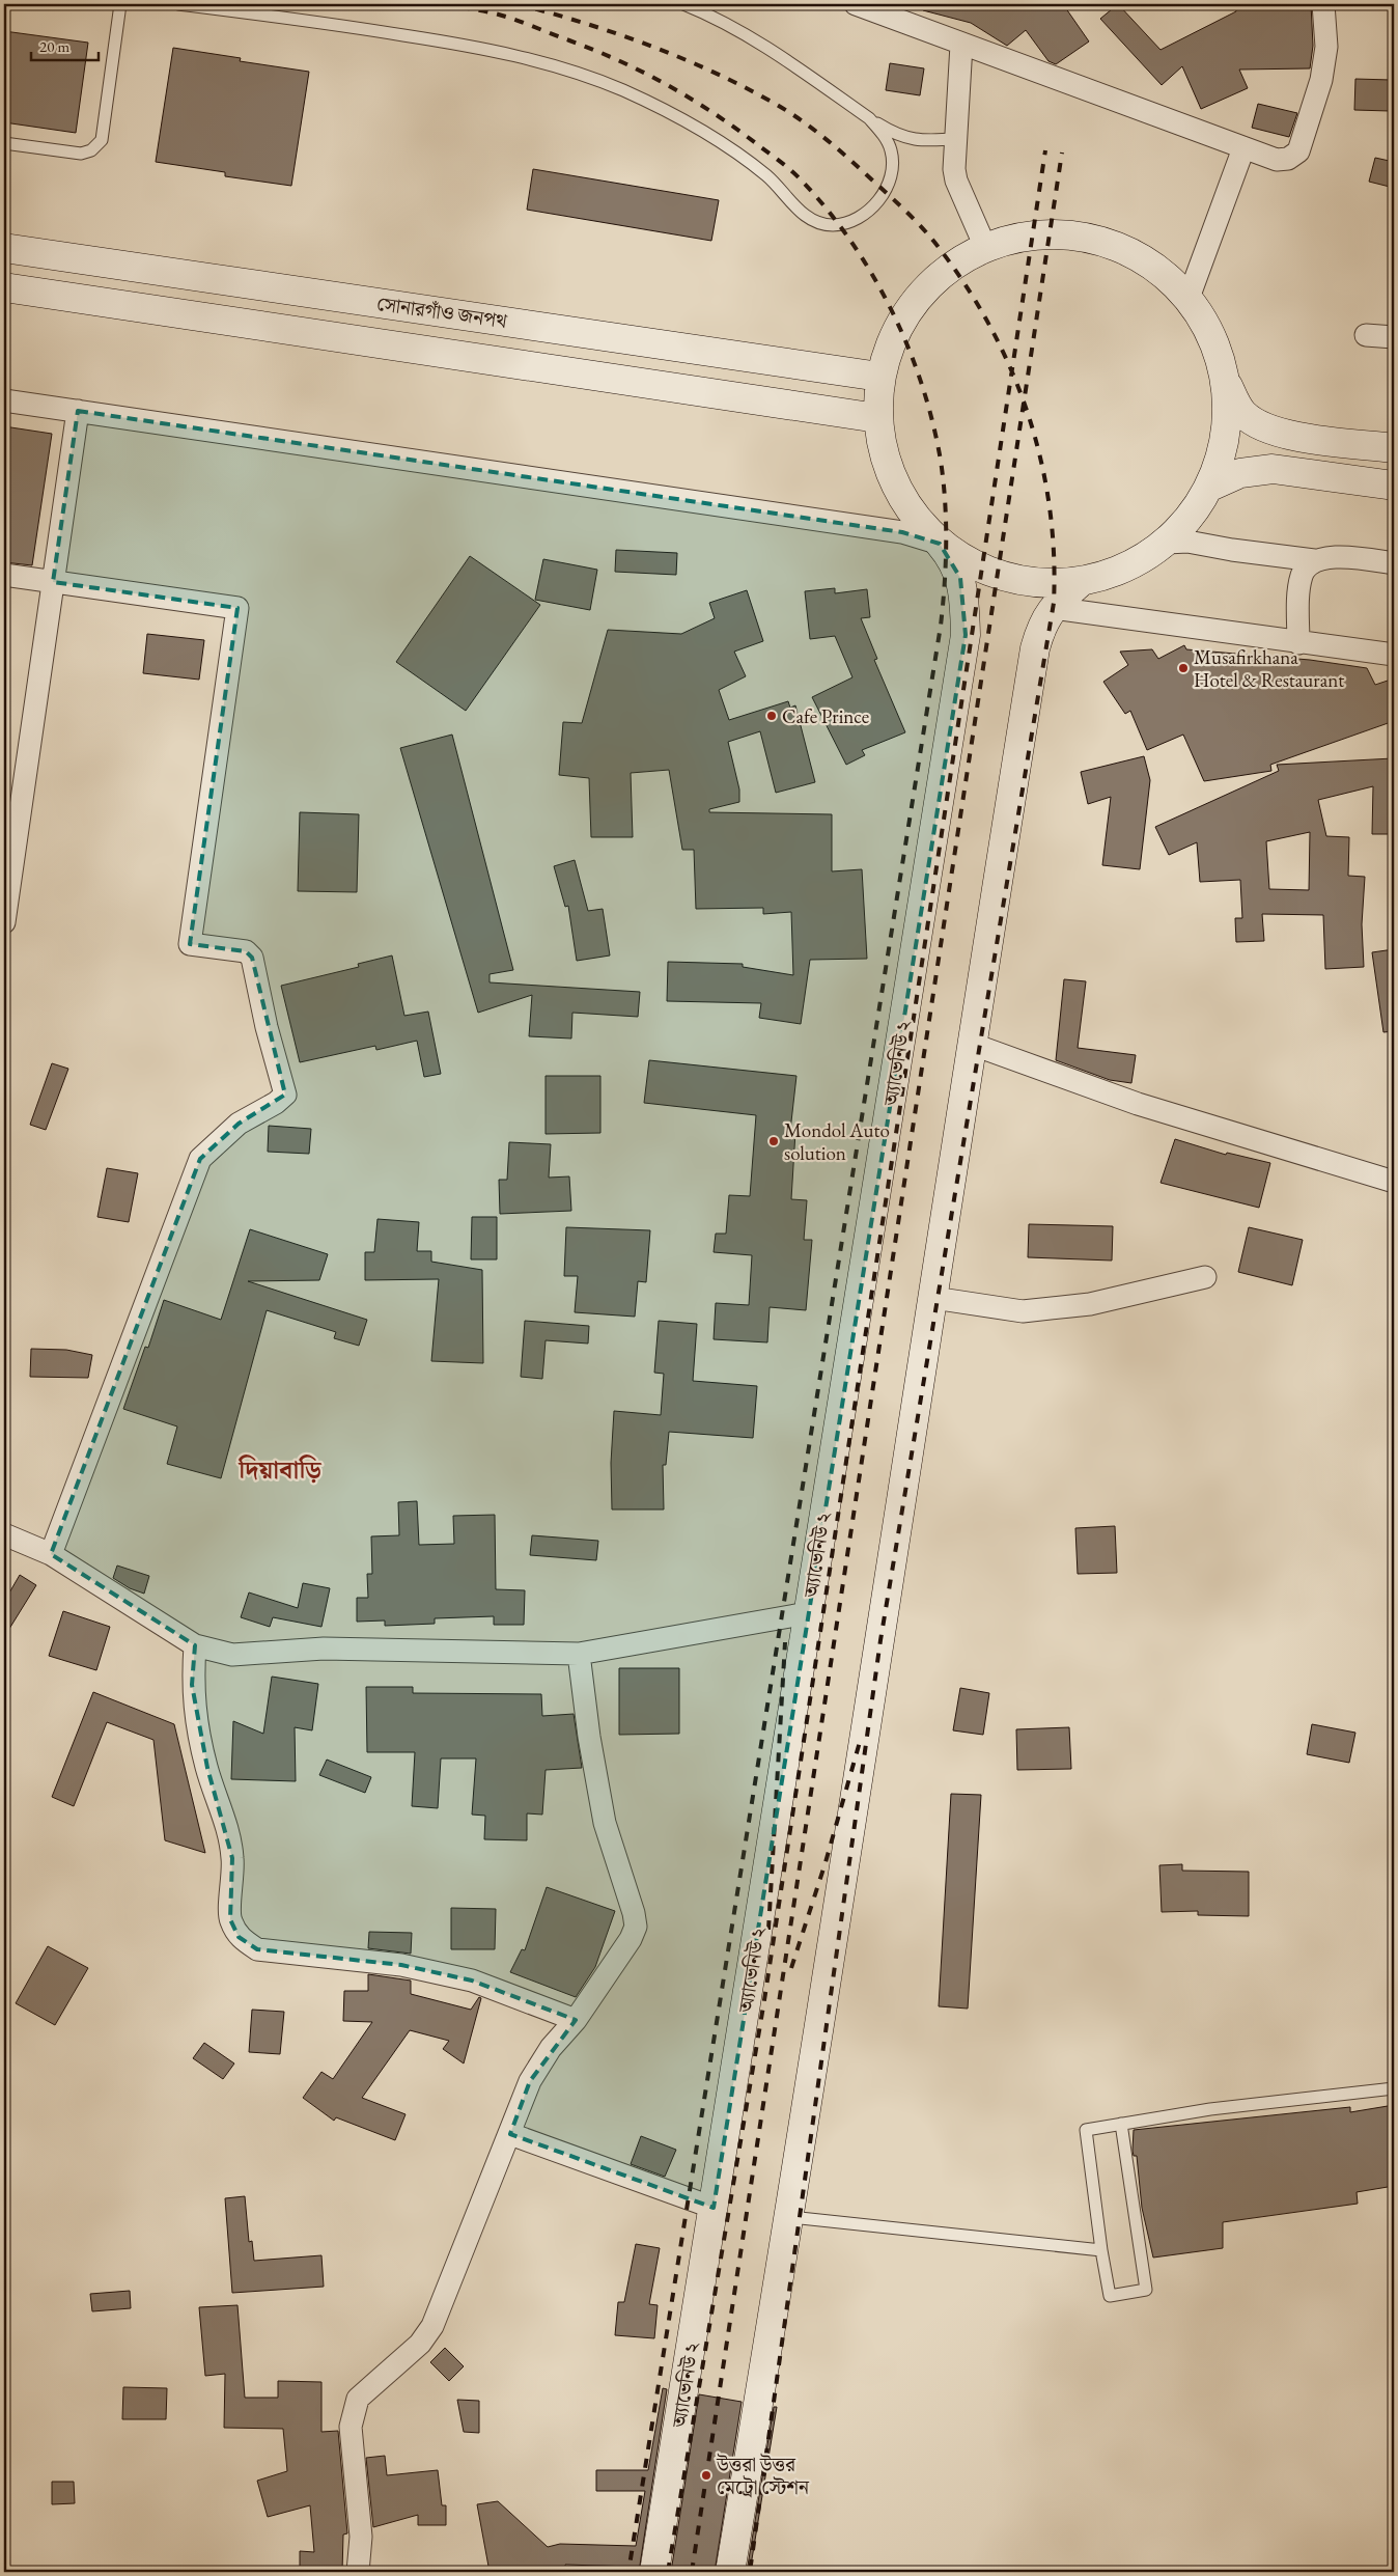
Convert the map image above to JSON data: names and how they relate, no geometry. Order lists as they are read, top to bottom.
{
  "streets": {
    "main road": ["সোনারগাঁও জনপথ", "অ্যাভেনিউ ২"]
  },
  "districts": ["দিয়াবাড়ি"],
  "places": [
    "Musafirkhana Hotel & Restaurant",
    "Cafe Prince",
    "Mondol Auto solution",
    "উত্তরা উত্তর মেট্রো স্টেশন"
  ],
  "scale_bar": "20 m"
}
